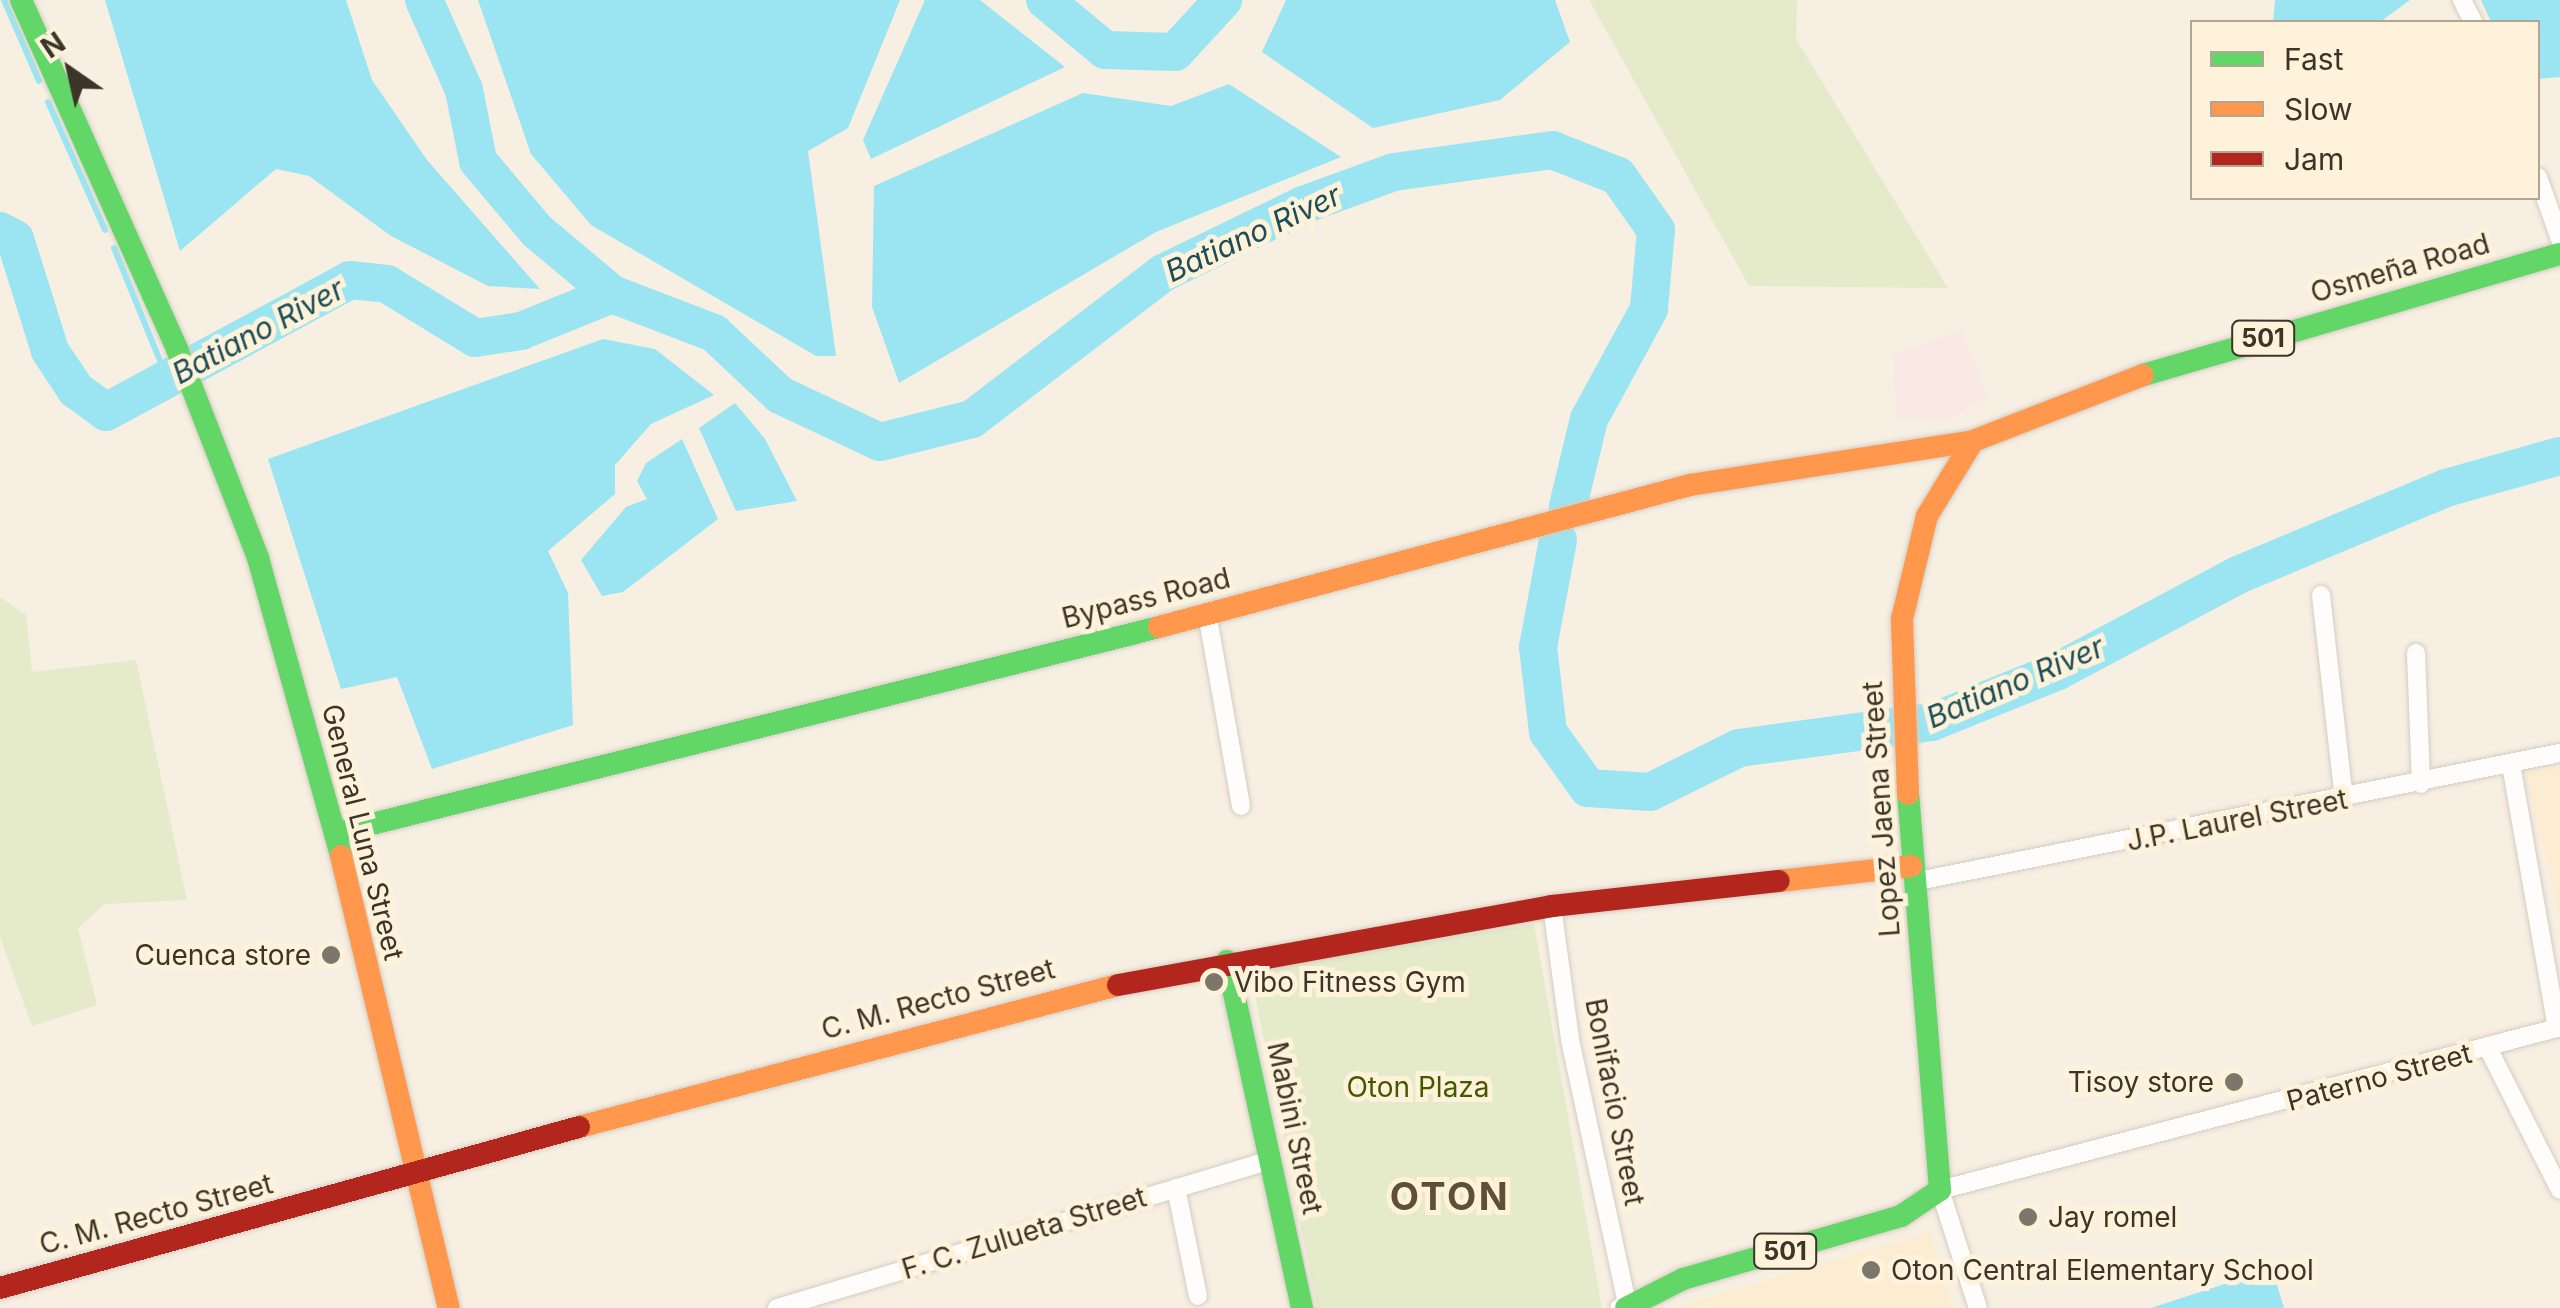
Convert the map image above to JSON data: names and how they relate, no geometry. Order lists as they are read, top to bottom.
{
  "streets": {
    "main road": [
      "Osmeña Road",
      "501",
      "Bypass Road",
      "Lopez Jaena Street",
      "General Luna Street",
      "C. M. Recto Street",
      "Mabini Street"
    ],
    "street": [
      "J.P. Laurel Street",
      "Paterno Street",
      "Bonifacio Street",
      "F. C. Zulueta Street"
    ]
  },
  "crossings": [
    ["Osmeña Road", "Bypass Road"],
    ["Osmeña Road", "Lopez Jaena Street"],
    ["501", "Lopez Jaena Street"],
    ["501", "Paterno Street"],
    ["501", "Bonifacio Street"],
    ["Bypass Road", "Lopez Jaena Street"],
    ["Bypass Road", "General Luna Street"],
    ["Lopez Jaena Street", "J.P. Laurel Street"],
    ["Lopez Jaena Street", "C. M. Recto Street"],
    ["Lopez Jaena Street", "Paterno Street"],
    ["J.P. Laurel Street", "C. M. Recto Street"],
    ["J.P. Laurel Street", "Paterno Street"],
    ["General Luna Street", "C. M. Recto Street"],
    ["C. M. Recto Street", "Bonifacio Street"],
    ["C. M. Recto Street", "Mabini Street"],
    ["Mabini Street", "F. C. Zulueta Street"]
  ],
  "districts": ["OTON"],
  "water": ["Batiano River"],
  "parks": ["Oton Plaza"],
  "places": [
    "Cuenca store",
    "Vibo Fitness Gym",
    "Tisoy store",
    "Jay romel",
    "Oton Central Elementary School"
  ],
  "legend": ["Fast", "Slow", "Jam"],
  "north": "top left"
}
